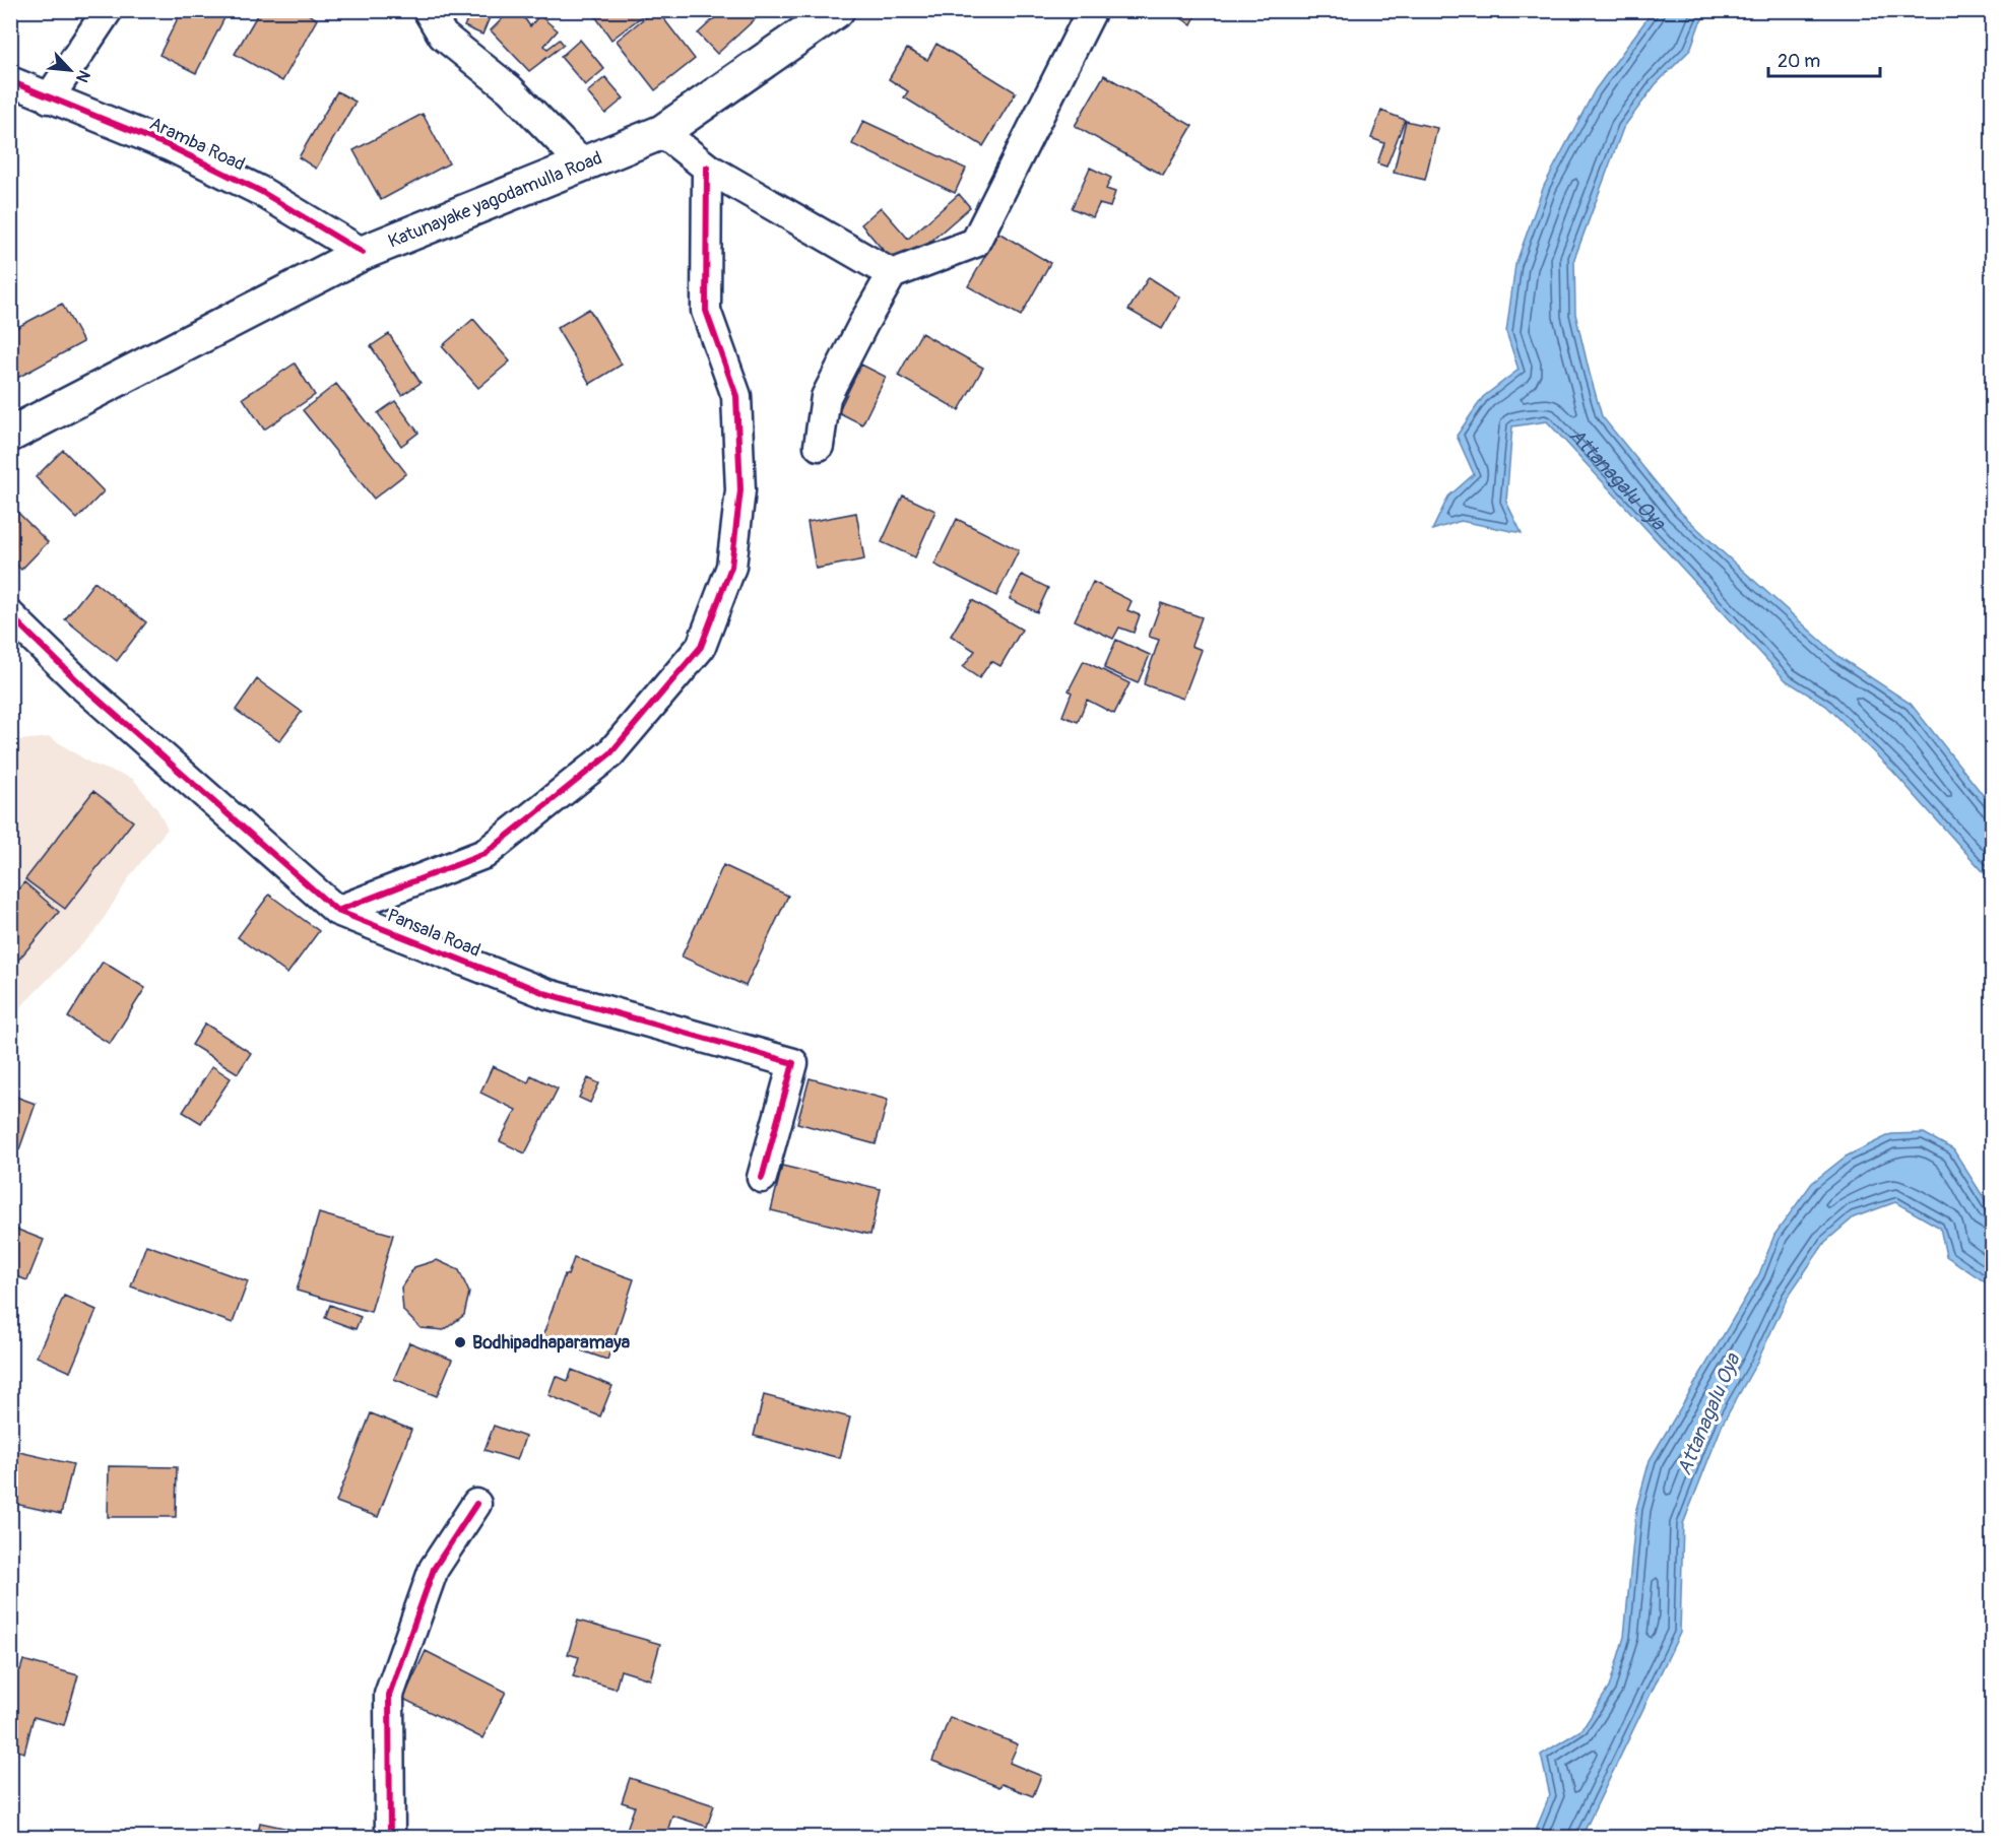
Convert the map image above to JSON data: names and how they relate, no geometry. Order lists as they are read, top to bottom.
{
  "streets": {
    "main road": ["Katunayake yagodamulla Road"],
    "street": ["Aramba Road", "Pansala Road"]
  },
  "crossings": [
    ["Aramba Road", "Katunayake yagodamulla Road"]
  ],
  "water": ["Attanagalu Oya"],
  "places": ["Bodhipadhaparamaya"],
  "scale_bar": "20 m",
  "north": "bottom right"
}
